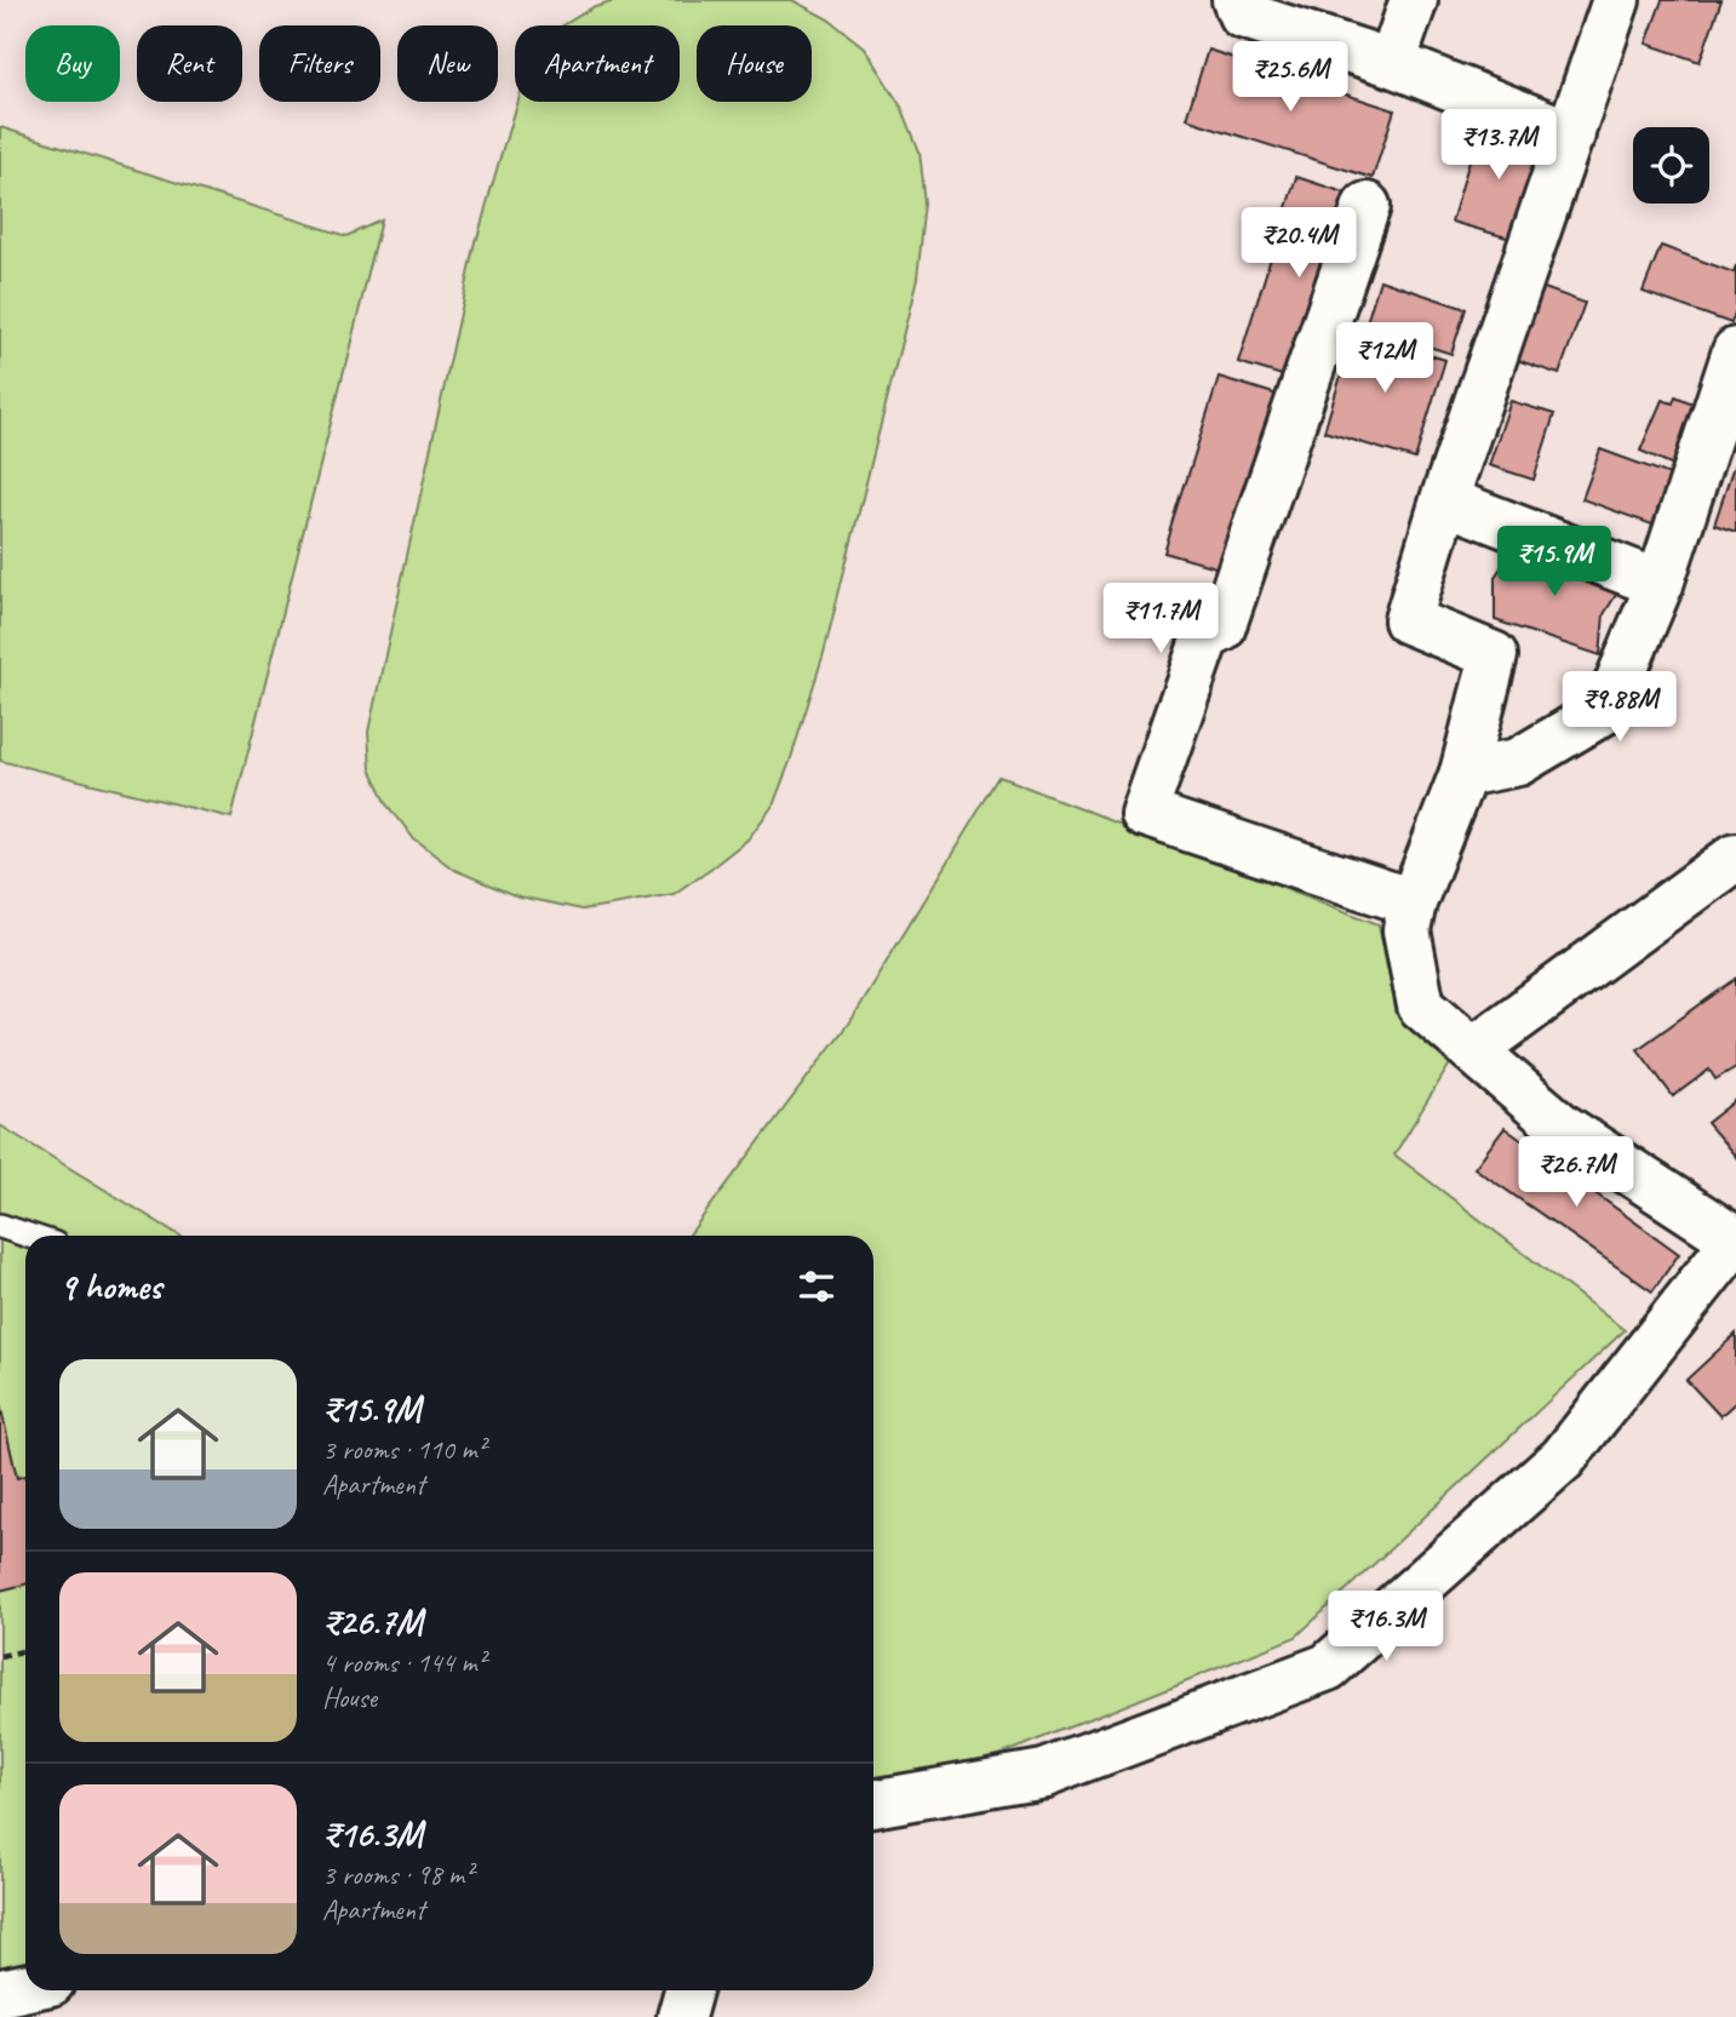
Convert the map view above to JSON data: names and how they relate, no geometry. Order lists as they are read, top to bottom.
{
  "page": {
    "chip": [
      "Buy",
      "Rent",
      "Filters",
      "New",
      "Apartment",
      "House"
    ],
    "price": [
      "₹25.6M",
      "₹13.7M",
      "₹20.4M",
      "₹12M",
      "₹15.9M",
      "₹11.7M",
      "₹9.88M",
      "₹26.7M",
      "₹16.3M"
    ],
    "heading": "9 homes",
    "list": [
      {
        "name": "₹15.9M",
        "note": "3 rooms · 110 m² · Apartment"
      },
      {
        "name": "₹26.7M",
        "note": "4 rooms · 144 m² · House"
      },
      {
        "name": "₹16.3M",
        "note": "3 rooms · 98 m² · Apartment"
      }
    ]
  }
}
